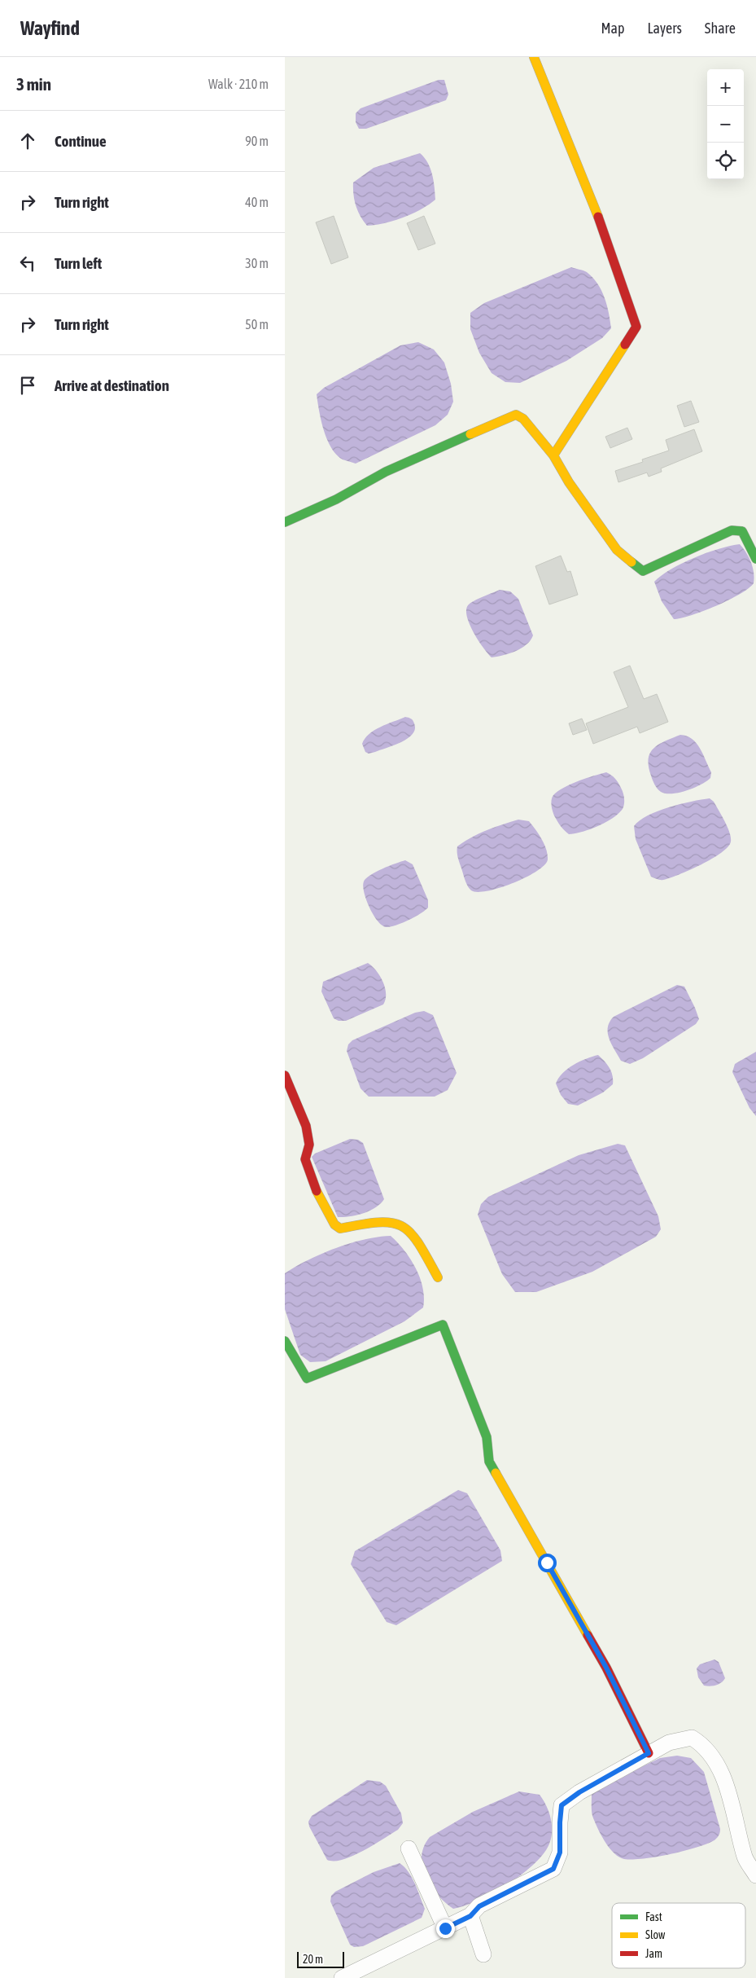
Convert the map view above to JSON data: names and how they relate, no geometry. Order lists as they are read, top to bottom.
{
  "legend": ["Fast", "Slow", "Jam"],
  "scale_bar": "20 m",
  "page": {
    "header": "Wayfind",
    "nav": ["Map", "Layers", "Share"],
    "heading": ["3 min", "Walk · 210 m"],
    "map_buttons": ["+", "−"],
    "list": [
      ["Continue", "90 m"],
      ["Turn right", "40 m"],
      ["Turn left", "30 m"],
      ["Turn right", "50 m"],
      "Arrive at destination"
    ],
    "scale": "20 m"
  }
}
